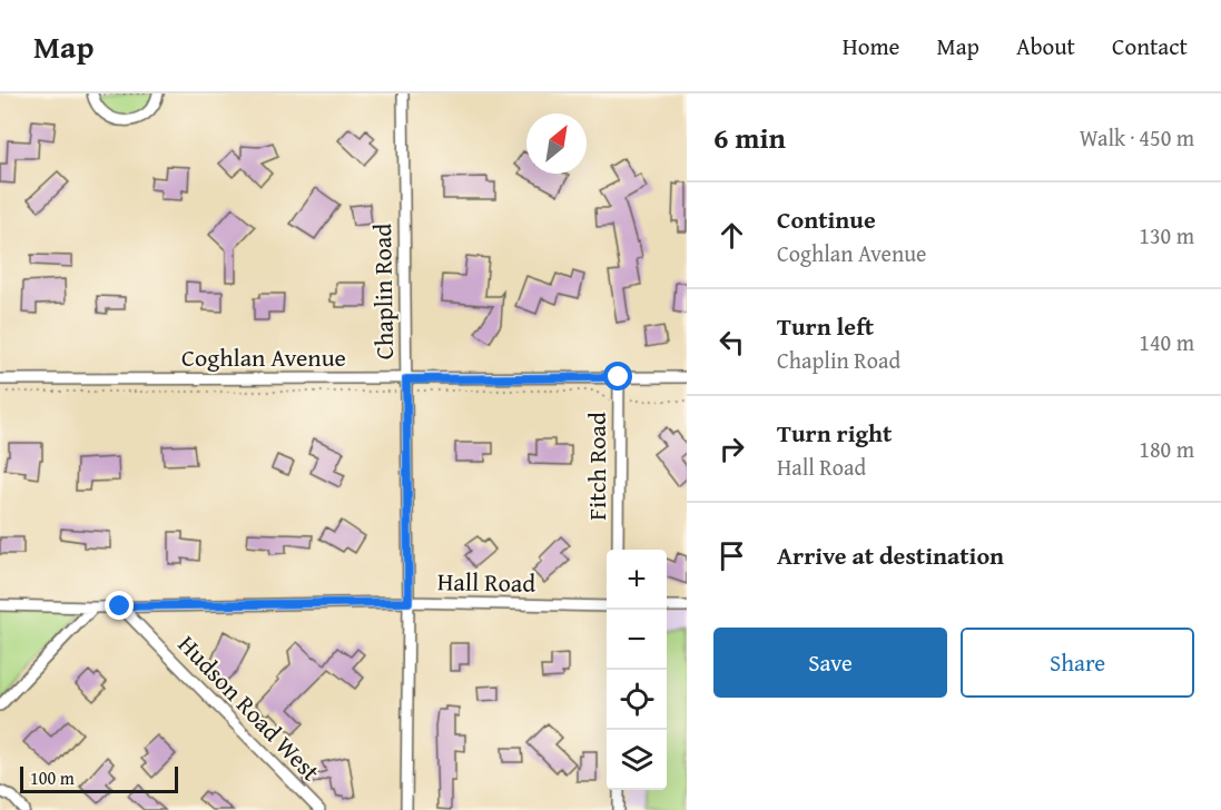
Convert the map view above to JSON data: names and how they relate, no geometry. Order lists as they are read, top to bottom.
{
  "streets": {
    "street": [
      "Chaplin Road",
      "Coghlan Avenue",
      "Fitch Road",
      "Hall Road",
      "Hudson Road West"
    ]
  },
  "crossings": [
    ["Chaplin Road", "Coghlan Avenue"],
    ["Chaplin Road", "Hall Road"],
    ["Coghlan Avenue", "Fitch Road"],
    ["Hall Road", "Hudson Road West"]
  ],
  "scale_bar": "100 m",
  "north": "top right",
  "page": {
    "header": "Map",
    "nav": [
      "Home",
      "Map",
      "About",
      "Contact"
    ],
    "heading": ["6 min", "Walk · 450 m"],
    "list": [
      ["Continue", "Coghlan Avenue", "130 m"],
      ["Turn left", "Chaplin Road", "140 m"],
      ["Turn right", "Hall Road", "180 m"],
      "Arrive at destination"
    ],
    "map_buttons": ["+", "−"],
    "buttons": ["Save", "Share"],
    "scale": "100 m"
  }
}
